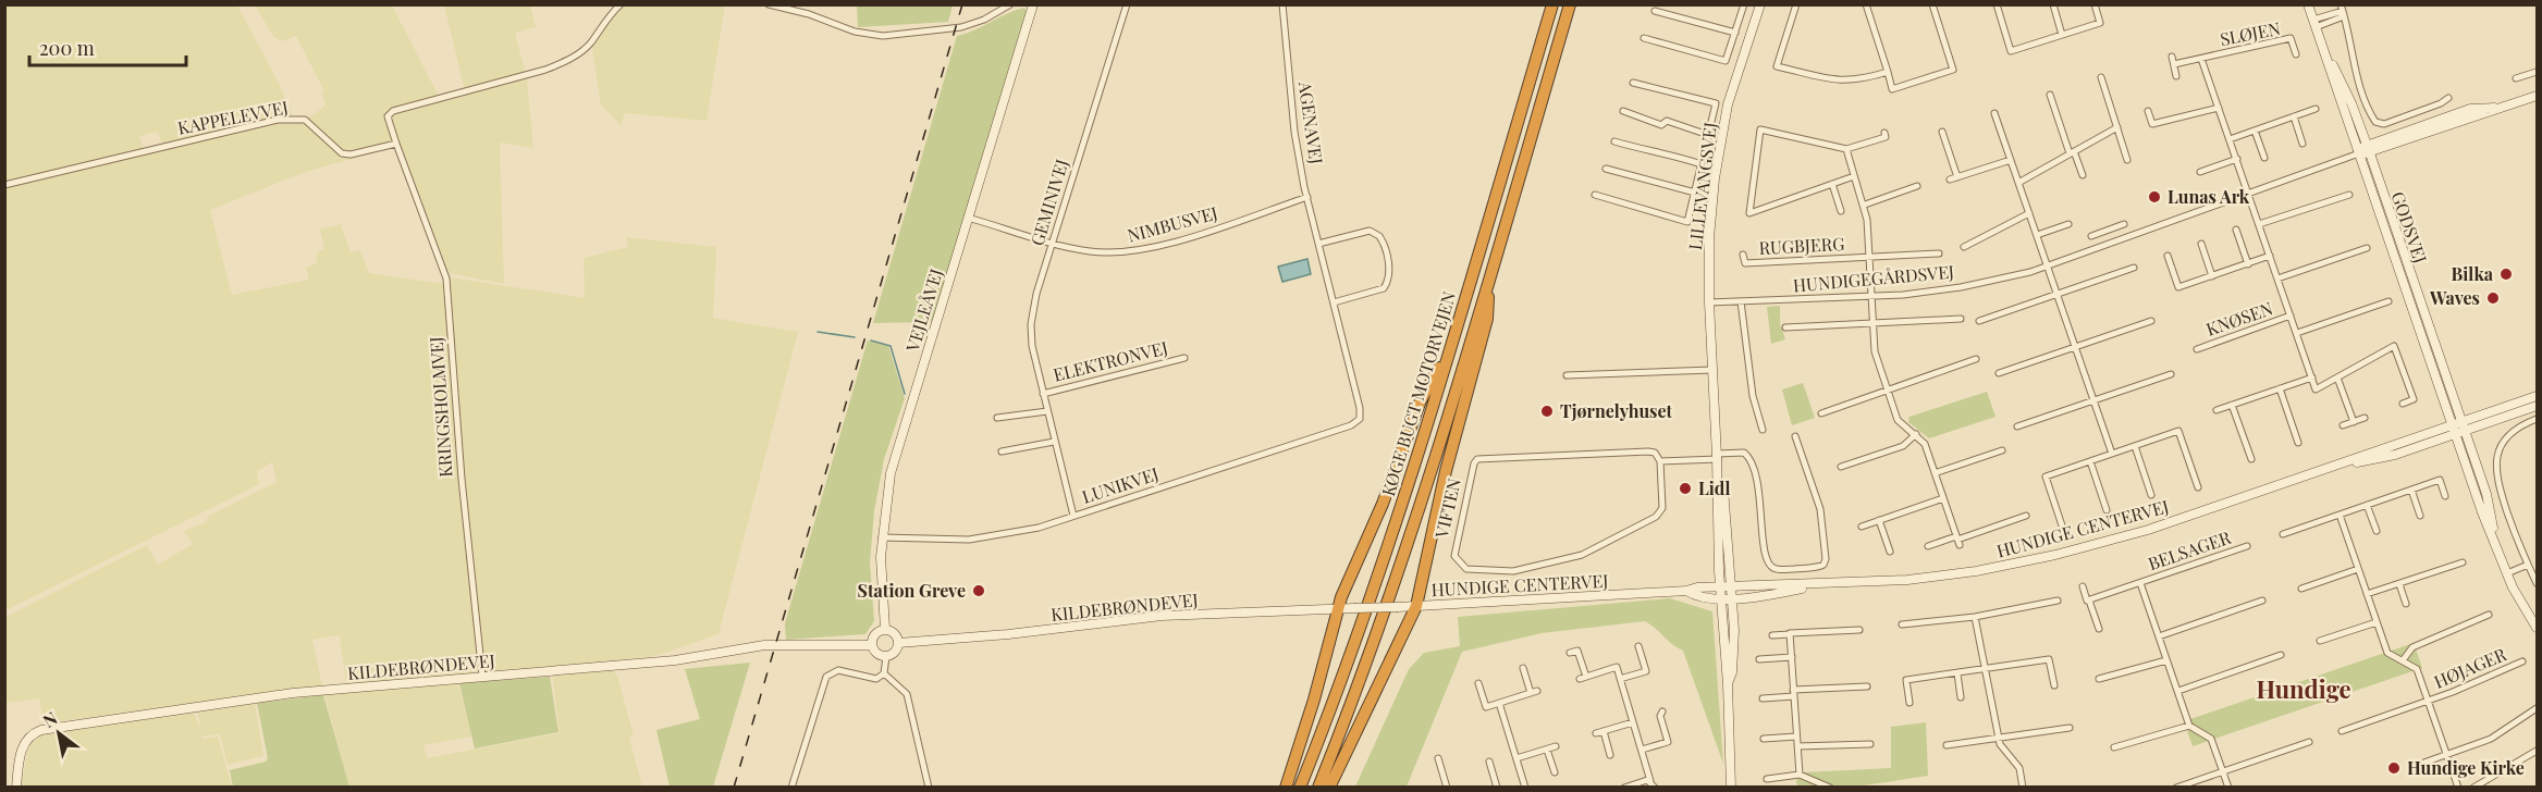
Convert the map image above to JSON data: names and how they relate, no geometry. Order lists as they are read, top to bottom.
{
  "streets": {
    "highway": ["KØGE BUGT MOTORVEJEN"],
    "street": [
      "SLØJEN",
      "KAPPELEVVEJ",
      "AGENAVEJ",
      "LILLEVANGSVEJ",
      "GEMINIVEJ",
      "NIMBUSVEJ",
      "GODSVEJ",
      "RUGBJERG",
      "HUNDIGEGÅRDSVEJ",
      "VEJLEÅVEJ",
      "KNØSEN",
      "ELEKTRONVEJ",
      "KRINGSHOLMVEJ",
      "LUNIKVEJ",
      "VIFTEN",
      "HUNDIGE CENTERVEJ",
      "BELSAGER",
      "KILDEBRØNDEVEJ",
      "HØJAGER"
    ]
  },
  "crossings": [
    ["SLØJEN", "HUNDIGEGÅRDSVEJ"],
    ["SLØJEN", "KNØSEN"],
    ["KAPPELEVVEJ", "KRINGSHOLMVEJ"],
    ["AGENAVEJ", "NIMBUSVEJ"],
    ["AGENAVEJ", "LUNIKVEJ"],
    ["LILLEVANGSVEJ", "HUNDIGEGÅRDSVEJ"],
    ["LILLEVANGSVEJ", "VIFTEN"],
    ["LILLEVANGSVEJ", "HUNDIGE CENTERVEJ"],
    ["GEMINIVEJ", "NIMBUSVEJ"],
    ["GEMINIVEJ", "ELEKTRONVEJ"],
    ["GEMINIVEJ", "LUNIKVEJ"],
    ["NIMBUSVEJ", "VEJLEÅVEJ"],
    ["GODSVEJ", "HUNDIGEGÅRDSVEJ"],
    ["GODSVEJ", "HUNDIGE CENTERVEJ"],
    ["RUGBJERG", "HUNDIGEGÅRDSVEJ"],
    ["HUNDIGEGÅRDSVEJ", "KNØSEN"],
    ["VEJLEÅVEJ", "LUNIKVEJ"],
    ["VEJLEÅVEJ", "KILDEBRØNDEVEJ"],
    ["KRINGSHOLMVEJ", "KILDEBRØNDEVEJ"],
    ["HUNDIGE CENTERVEJ", "KILDEBRØNDEVEJ"]
  ],
  "districts": ["Hundige"],
  "places": [
    "Lunas Ark",
    "Bilka",
    "Waves",
    "Tjørnelyhuset",
    "Lidl",
    "Station Greve",
    "Hundige Kirke"
  ],
  "scale_bar": "200 m",
  "north": "top left"
}
